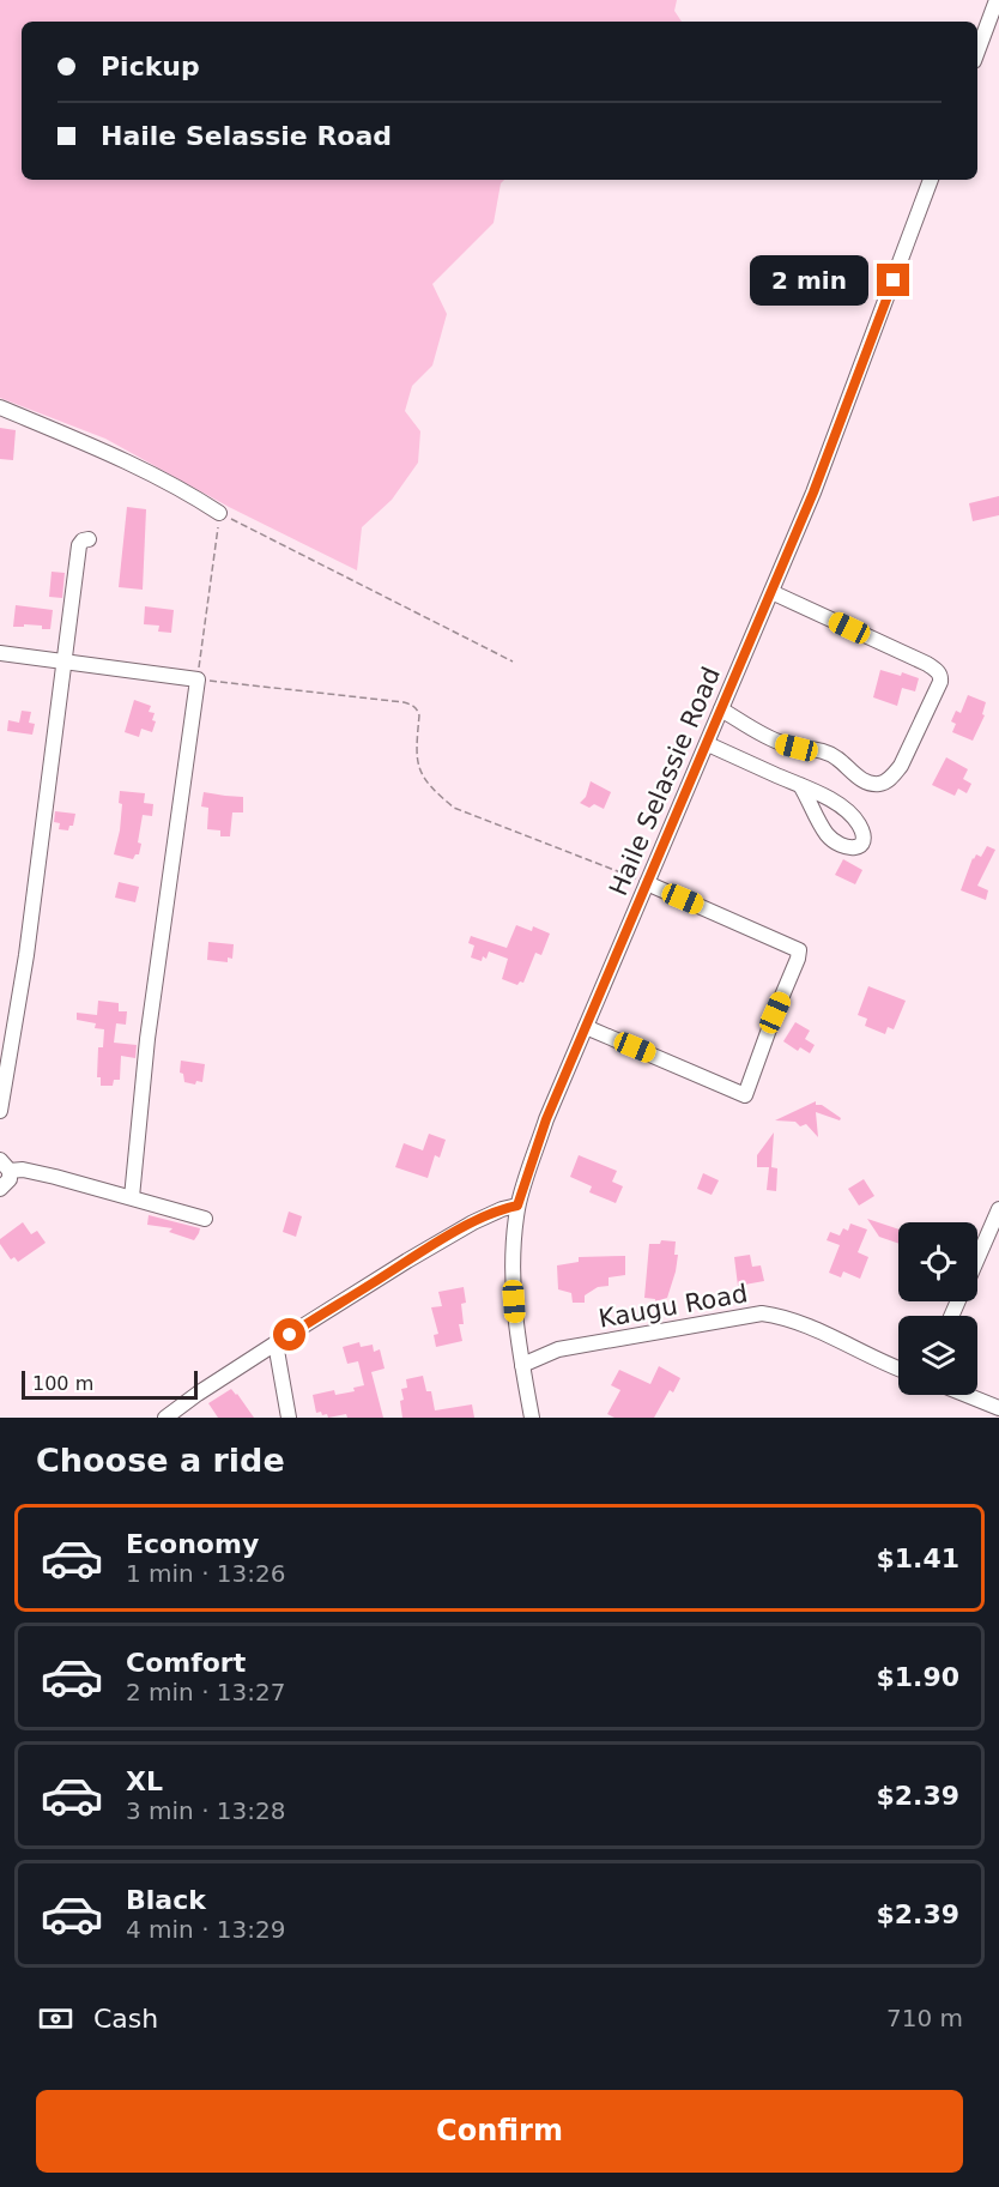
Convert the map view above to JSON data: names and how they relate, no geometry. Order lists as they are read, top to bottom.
{
  "streets": {
    "street": ["Haile Selassie Road", "Kaugu Road"]
  },
  "crossings": [
    ["Haile Selassie Road", "Kaugu Road"]
  ],
  "scale_bar": "100 m",
  "page": {
    "banner": ["Pickup", "Haile Selassie Road"],
    "bubble": "2 min",
    "scale": "100 m",
    "heading": "Choose a ride",
    "list": [
      {
        "name": "Economy",
        "note": "1 min · 13:26",
        "value": "$1.41"
      },
      {
        "name": "Comfort",
        "note": "2 min · 13:27",
        "value": "$1.90"
      },
      {
        "name": "XL",
        "note": "3 min · 13:28",
        "value": "$2.39"
      },
      {
        "name": "Black",
        "note": "4 min · 13:29",
        "value": "$2.39"
      }
    ],
    "pay": ["Cash", "710 m"],
    "buttons": "Confirm"
  }
}
